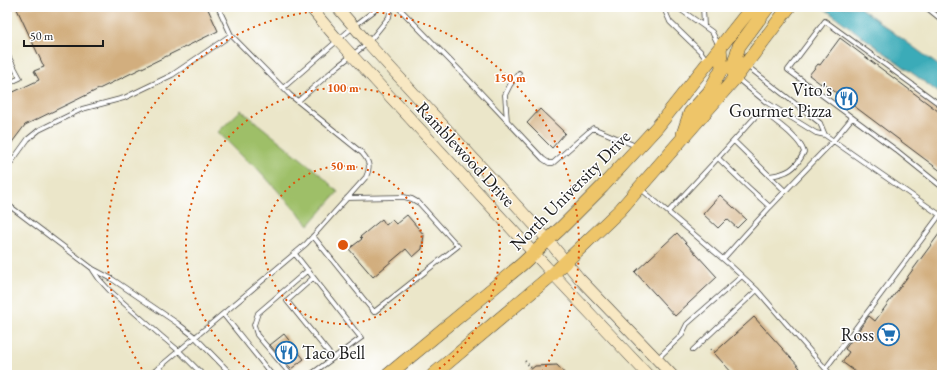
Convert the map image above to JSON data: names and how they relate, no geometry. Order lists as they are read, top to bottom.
{
  "streets": {
    "main road": ["North University Drive"],
    "street": ["Ramblewood Drive"]
  },
  "crossings": [
    ["Ramblewood Drive", "North University Drive"]
  ],
  "places": {
    "restaurant": ["Vito's Gourmet Pizza", "Taco Bell"],
    "supermarket": ["Ross"]
  },
  "scale_bar": "50 m",
  "rings": ["150 m", "100 m", "50 m"]
}
